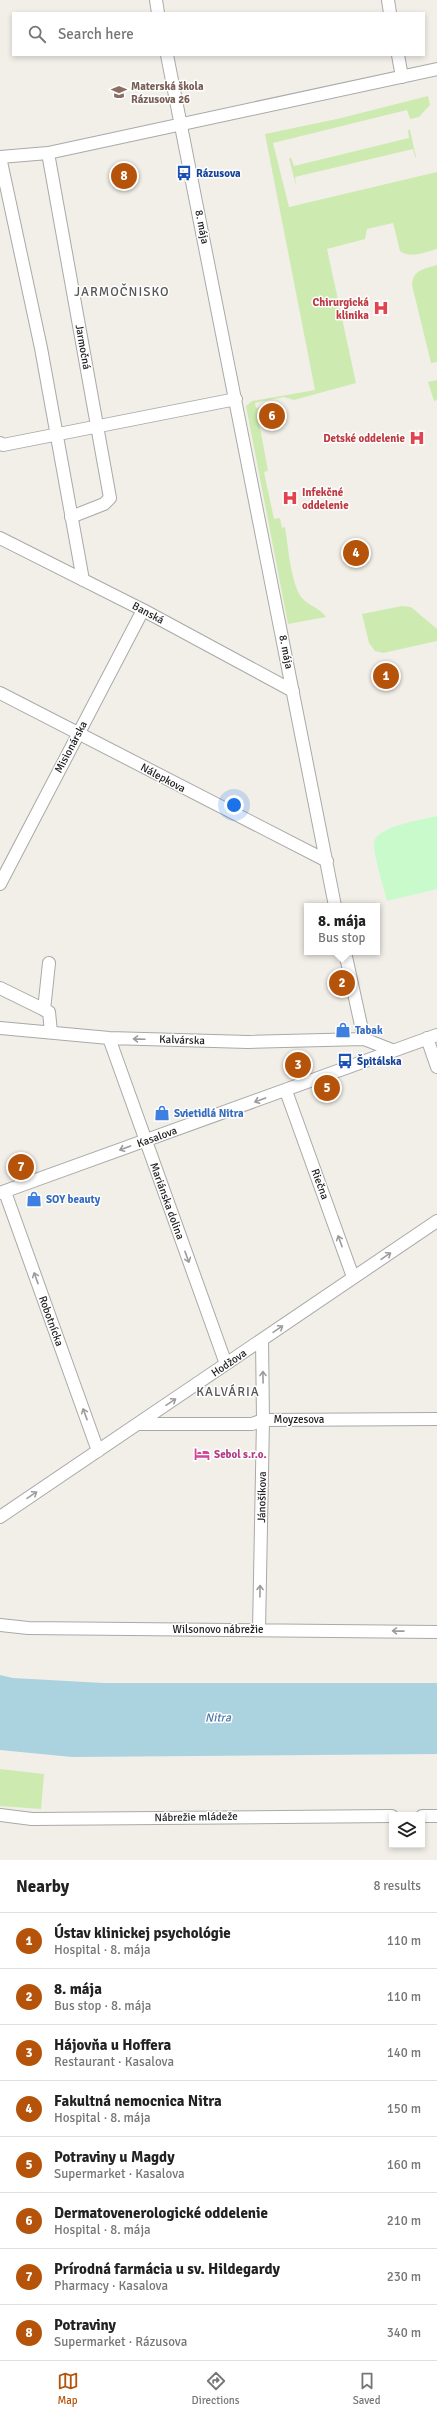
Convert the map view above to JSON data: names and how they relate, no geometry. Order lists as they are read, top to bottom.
{
  "streets": {
    "street": [
      "8. mája",
      "Jarmočná",
      "Banská",
      "Misionárska",
      "Nálepkova",
      "Kalvárska",
      "Kasalova",
      "Riečna",
      "Mariánska dolina",
      "Robotnícka",
      "Hodžova",
      "Moyzesova",
      "Jánošíkova",
      "Wilsonovo nábrežie",
      "Nábrežie mládeže"
    ]
  },
  "crossings": [
    ["8. mája", "Banská"],
    ["8. mája", "Nálepkova"],
    ["Banská", "Misionárska"],
    ["Misionárska", "Nálepkova"],
    ["Kalvárska", "Mariánska dolina"],
    ["Kasalova", "Riečna"],
    ["Kasalova", "Mariánska dolina"],
    ["Kasalova", "Robotnícka"],
    ["Riečna", "Hodžova"],
    ["Mariánska dolina", "Hodžova"],
    ["Robotnícka", "Hodžova"],
    ["Hodžova", "Moyzesova"],
    ["Hodžova", "Jánošíkova"],
    ["Moyzesova", "Jánošíkova"],
    ["Jánošíkova", "Wilsonovo nábrežie"]
  ],
  "one_way": [
    "Kalvárska",
    "Kasalova",
    "Riečna",
    "Mariánska dolina",
    "Robotnícka",
    "Hodžova",
    "Jánošíkova",
    "Wilsonovo nábrežie"
  ],
  "districts": ["JARMOČNISKO", "KALVÁRIA"],
  "water": ["Nitra"],
  "places": {
    "school or university": ["Materská škola Rázusova 26"],
    "bus stop": ["Rázusova", "Špitálska"],
    "hospital": ["Chirurgická klinika", "Detské oddelenie", "Infekčné oddelenie"],
    "shop": ["Tabak", "Svietidlá Nitra", "SOY beauty"],
    "hotel": ["Sebol s.r.o."]
  },
  "page": {
    "search": "Search here",
    "pins": [
      "8",
      "6",
      "4",
      "1",
      "2",
      "3",
      "5",
      "7"
    ],
    "popup": ["8. mája", "Bus stop"],
    "heading": ["Nearby", "8 results"],
    "list": [
      {
        "mark": "1",
        "name": "Ústav klinickej psychológie",
        "note": "Hospital · 8. mája",
        "value": "110 m"
      },
      {
        "mark": "2",
        "name": "8. mája",
        "note": "Bus stop · 8. mája",
        "value": "110 m"
      },
      {
        "mark": "3",
        "name": "Hájovňa u Hoffera",
        "note": "Restaurant · Kasalova",
        "value": "140 m"
      },
      {
        "mark": "4",
        "name": "Fakultná nemocnica Nitra",
        "note": "Hospital · 8. mája",
        "value": "150 m"
      },
      {
        "mark": "5",
        "name": "Potraviny u Magdy",
        "note": "Supermarket · Kasalova",
        "value": "160 m"
      },
      {
        "mark": "6",
        "name": "Dermatovenerologické oddelenie",
        "note": "Hospital · 8. mája",
        "value": "210 m"
      },
      {
        "mark": "7",
        "name": "Prírodná farmácia u sv. Hildegardy",
        "note": "Pharmacy · Kasalova",
        "value": "230 m"
      },
      {
        "mark": "8",
        "name": "Potraviny",
        "note": "Supermarket · Rázusova",
        "value": "340 m"
      }
    ],
    "nav": ["Map", "Directions", "Saved"]
  }
}
